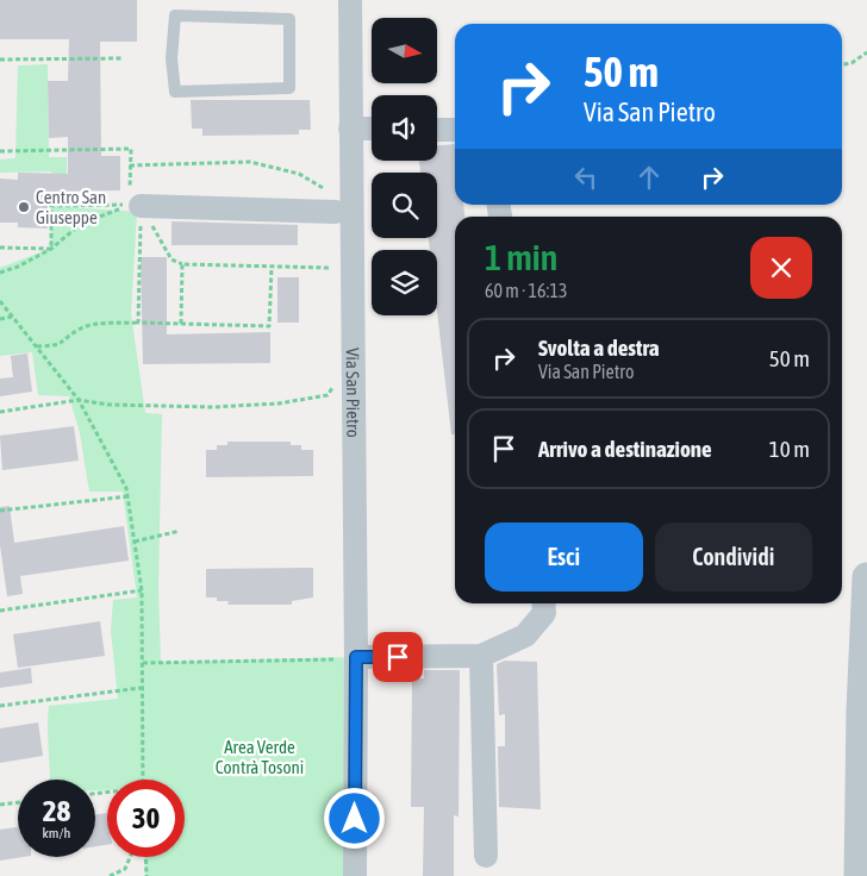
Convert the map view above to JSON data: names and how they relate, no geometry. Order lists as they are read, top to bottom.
{
  "streets": {
    "street": ["Via San Pietro"]
  },
  "parks": ["Area Verde Contrà Tosoni"],
  "places": ["Centro San Giuseppe"],
  "north": "right",
  "page": {
    "turn": ["50 m", "Via San Pietro"],
    "heading": ["1 min", "60 m · 16:13"],
    "list": [
      {
        "name": "Svolta a destra",
        "note": "Via San Pietro",
        "value": "50 m"
      },
      {
        "name": "Arrivo a destinazione",
        "value": "10 m"
      }
    ],
    "buttons": ["Esci", "Condividi"],
    "speed": "28 km/h",
    "limit": "30"
  }
}
